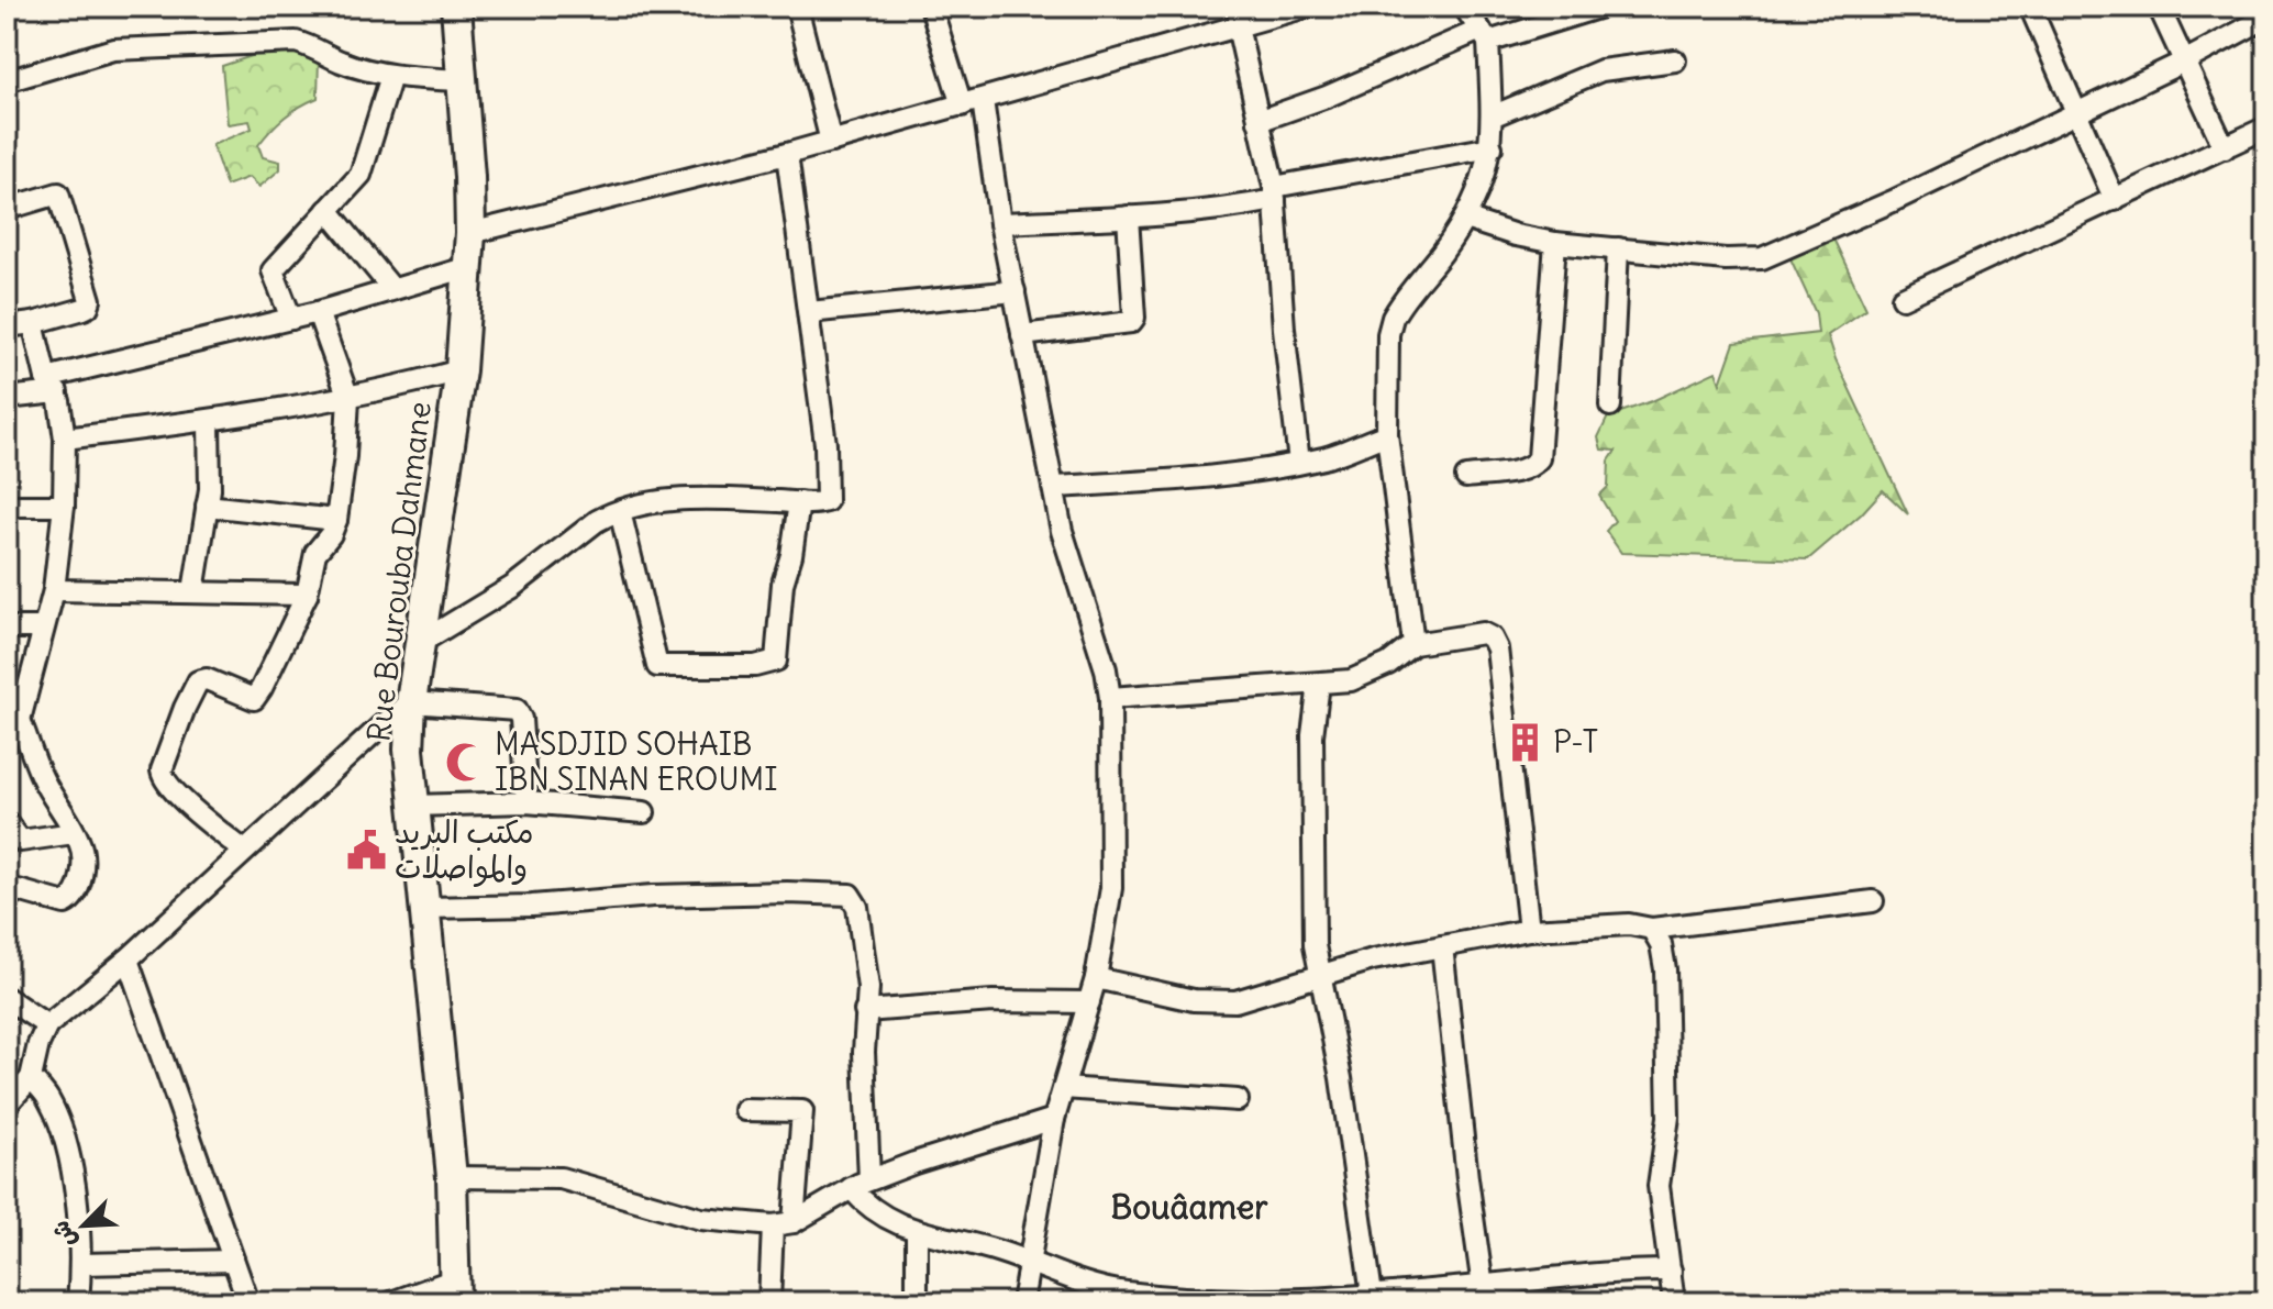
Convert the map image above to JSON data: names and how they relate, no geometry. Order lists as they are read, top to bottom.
{
  "streets": {
    "street": ["Rue Bourouba Dahmane"]
  },
  "districts": ["Bouâamer"],
  "places": {
    "building": ["P-T"],
    "mosque": ["MASDJID SOHAIB IBN SINAN EROUMI"],
    "public building": ["مكتب البريد والمواصلات"]
  },
  "north": "bottom left"
}
